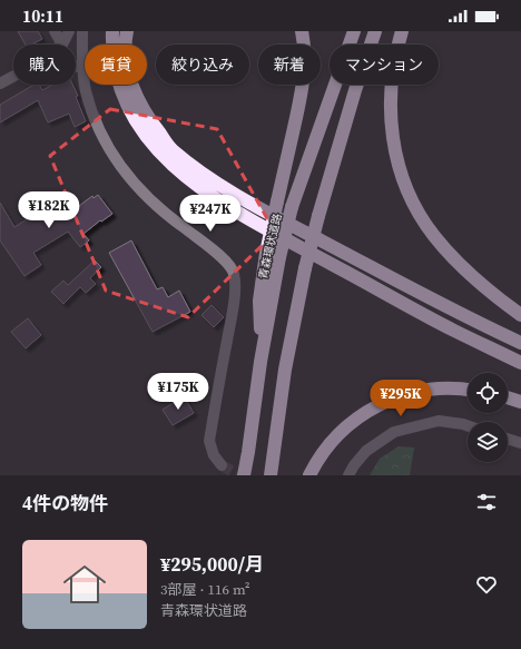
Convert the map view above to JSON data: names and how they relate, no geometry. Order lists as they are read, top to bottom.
{
  "streets": {
    "highway": ["青森環状道路"]
  },
  "page": {
    "status": "10:11",
    "chip": [
      "購入",
      "賃貸",
      "絞り込み",
      "新着",
      "マンション"
    ],
    "price": [
      "¥182K",
      "¥247K",
      "¥175K",
      "¥295K"
    ],
    "heading": "4件の物件",
    "list": [
      {
        "name": "¥295,000/月",
        "note": "3部屋 · 116 m² · 青森環状道路"
      }
    ]
  }
}
